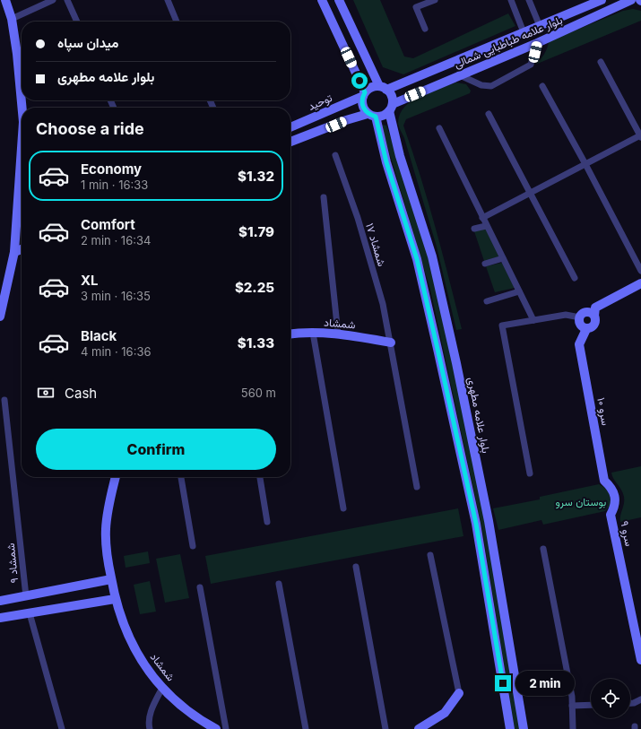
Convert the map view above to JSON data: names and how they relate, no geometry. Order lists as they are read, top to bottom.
{
  "streets": {
    "main road": [
      "بلوار علامه طباطبایی شمالی",
      "توحید",
      "شمشاد",
      "سرو ۱۰",
      "بلوار علامه مطهری",
      "سرو ۹"
    ],
    "street": ["شمشاد ۱۷", "شمشاد ۹"]
  },
  "crossings": [
    ["بلوار علامه طباطبایی شمالی", "توحید"],
    ["بلوار علامه طباطبایی شمالی", "بلوار علامه مطهری"],
    ["توحید", "بلوار علامه مطهری"],
    ["شمشاد ۱۷", "شمشاد"],
    ["سرو ۱۰", "سرو ۹"]
  ],
  "parks": ["بوستان سرو"],
  "page": {
    "banner": ["میدان سپاه", "بلوار علامه مطهری"],
    "heading": "Choose a ride",
    "list": [
      {
        "name": "Economy",
        "note": "1 min · 16:33",
        "value": "$1.32"
      },
      {
        "name": "Comfort",
        "note": "2 min · 16:34",
        "value": "$1.79"
      },
      {
        "name": "XL",
        "note": "3 min · 16:35",
        "value": "$2.25"
      },
      {
        "name": "Black",
        "note": "4 min · 16:36",
        "value": "$1.33"
      }
    ],
    "pay": ["Cash", "560 m"],
    "buttons": "Confirm",
    "bubble": "2 min"
  }
}
